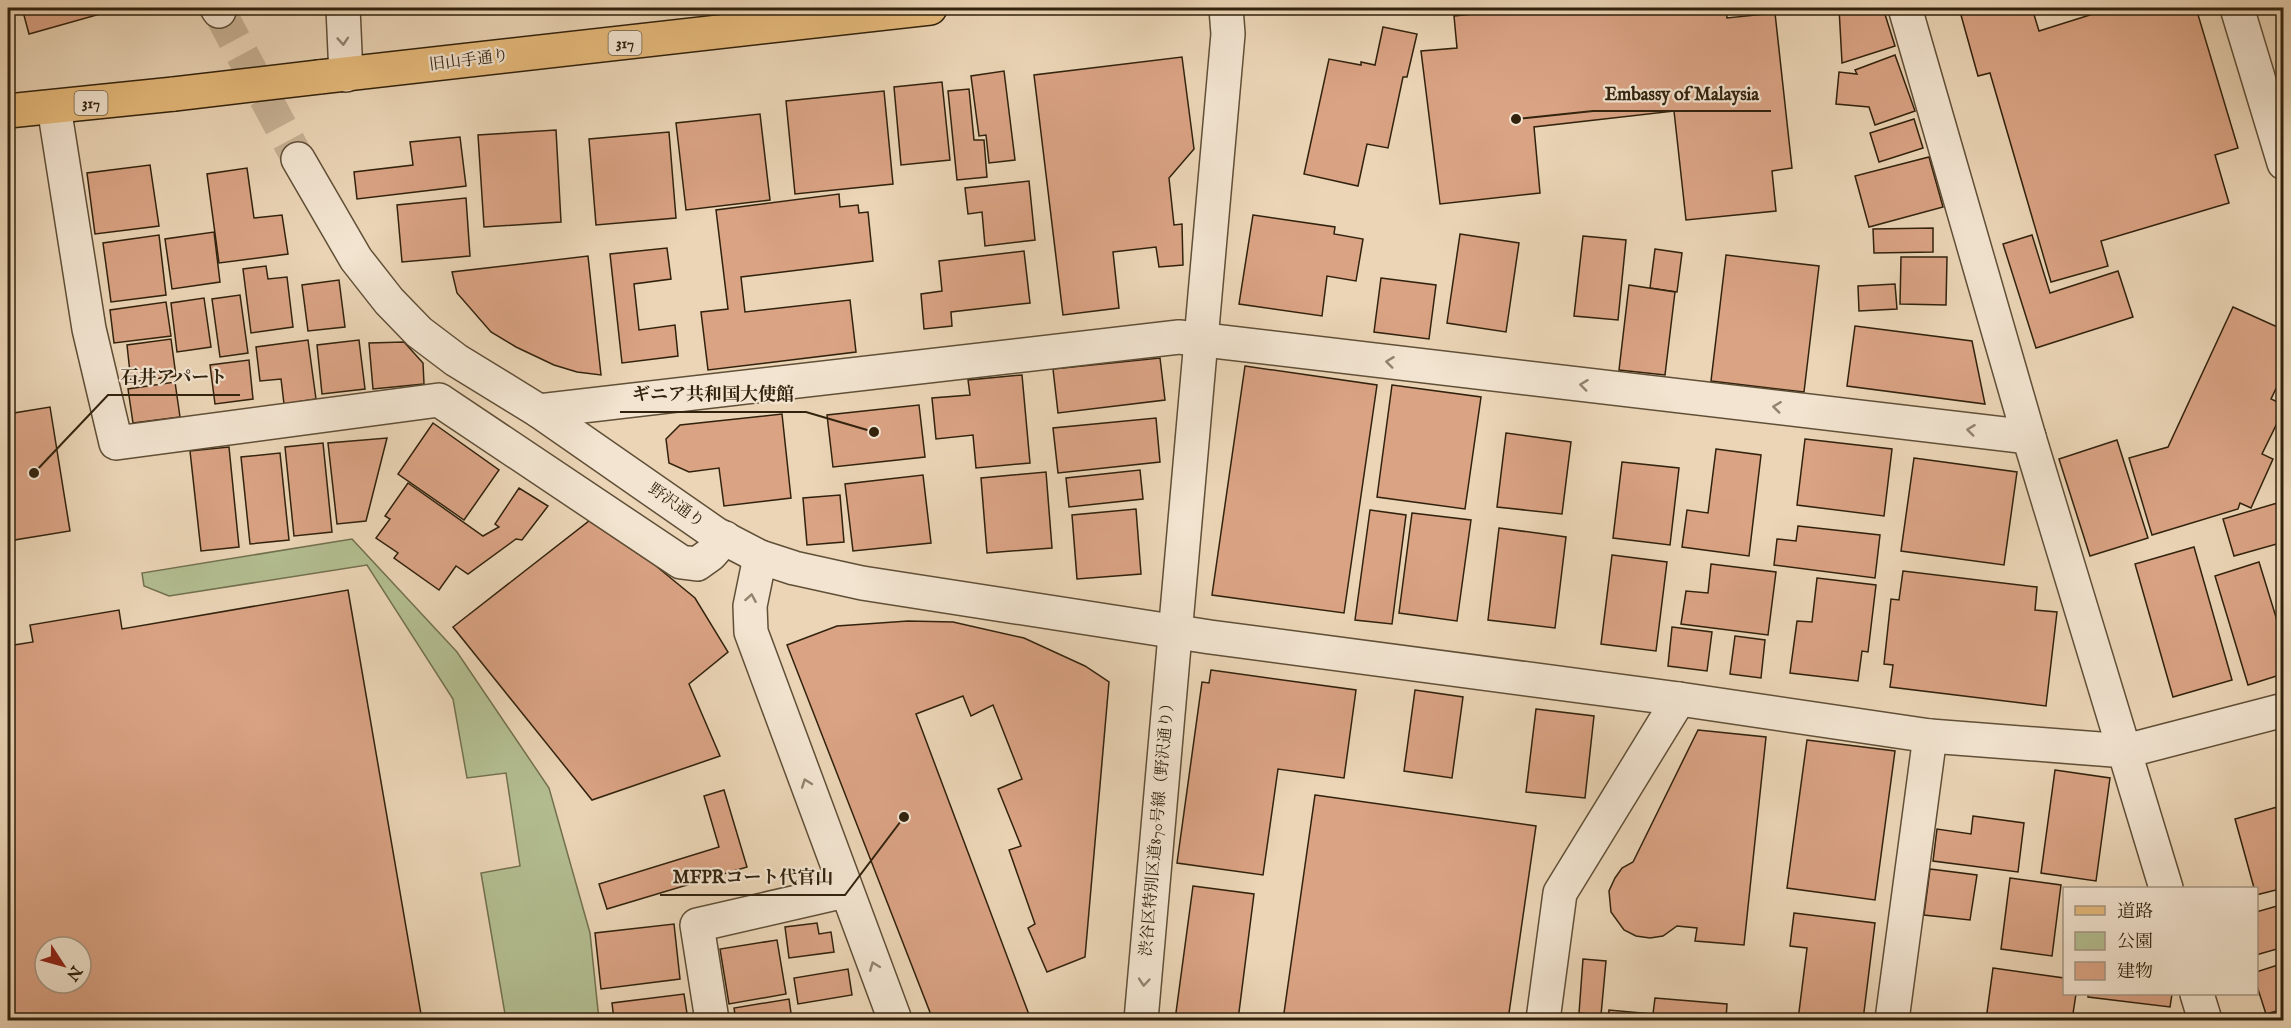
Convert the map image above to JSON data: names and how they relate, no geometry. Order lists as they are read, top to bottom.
{
  "streets": {
    "main road": ["317", "旧山手通り"],
    "street": ["野沢通り", "渋谷区特別区道870号線（野沢通り）"]
  },
  "crossings": [
    ["野沢通り", "渋谷区特別区道870号線（野沢通り）"]
  ],
  "one_way": ["渋谷区特別区道870号線（野沢通り）"],
  "places": [
    "Embassy of Malaysia",
    "ギニア共和国大使館",
    "石井アパート",
    "MFPRコート代官山"
  ],
  "legend": ["道路", "公園", "建物"],
  "north": "bottom right"
}
